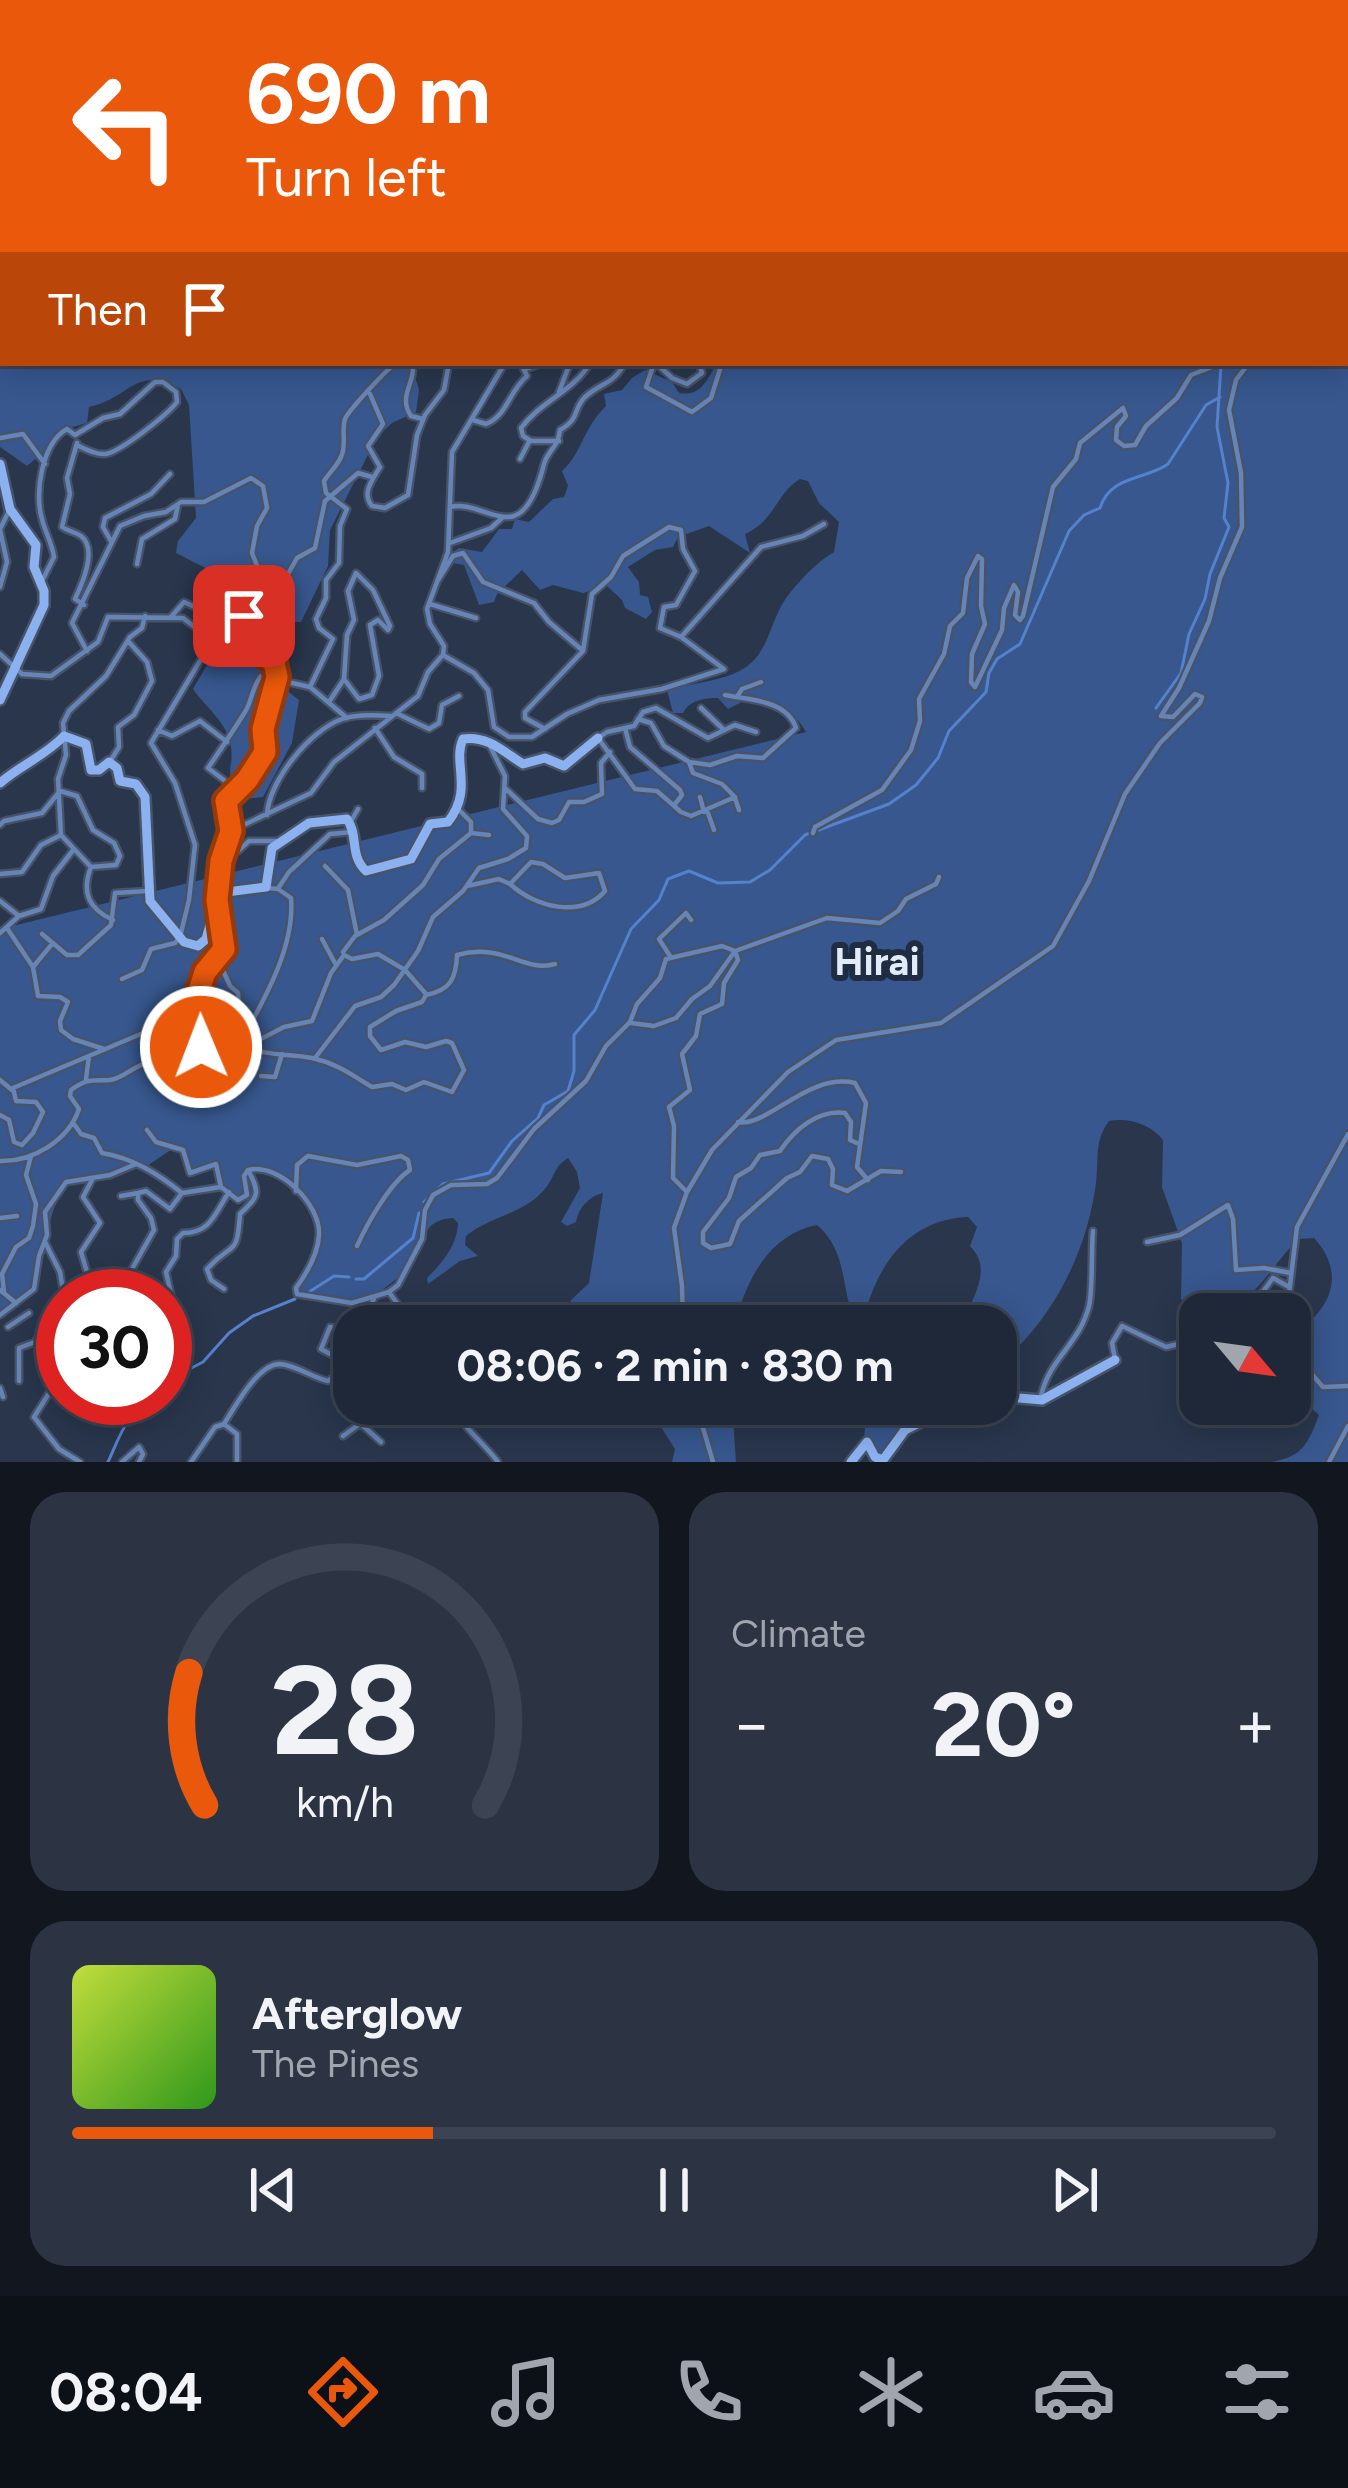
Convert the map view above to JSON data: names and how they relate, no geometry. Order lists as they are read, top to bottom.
{
  "districts": ["Hirai"],
  "north": "bottom right",
  "page": {
    "turn": ["690 m", "Turn left"],
    "then": "Then",
    "limit": "30",
    "trip": "08:06 · 2 min · 830 m",
    "tile": "Climate",
    "heat": ["−", "20°", "+"],
    "song": ["Afterglow", "The Pines"],
    "tabs": "08:04",
    "gauge": ["28", "km/h"]
  }
}
